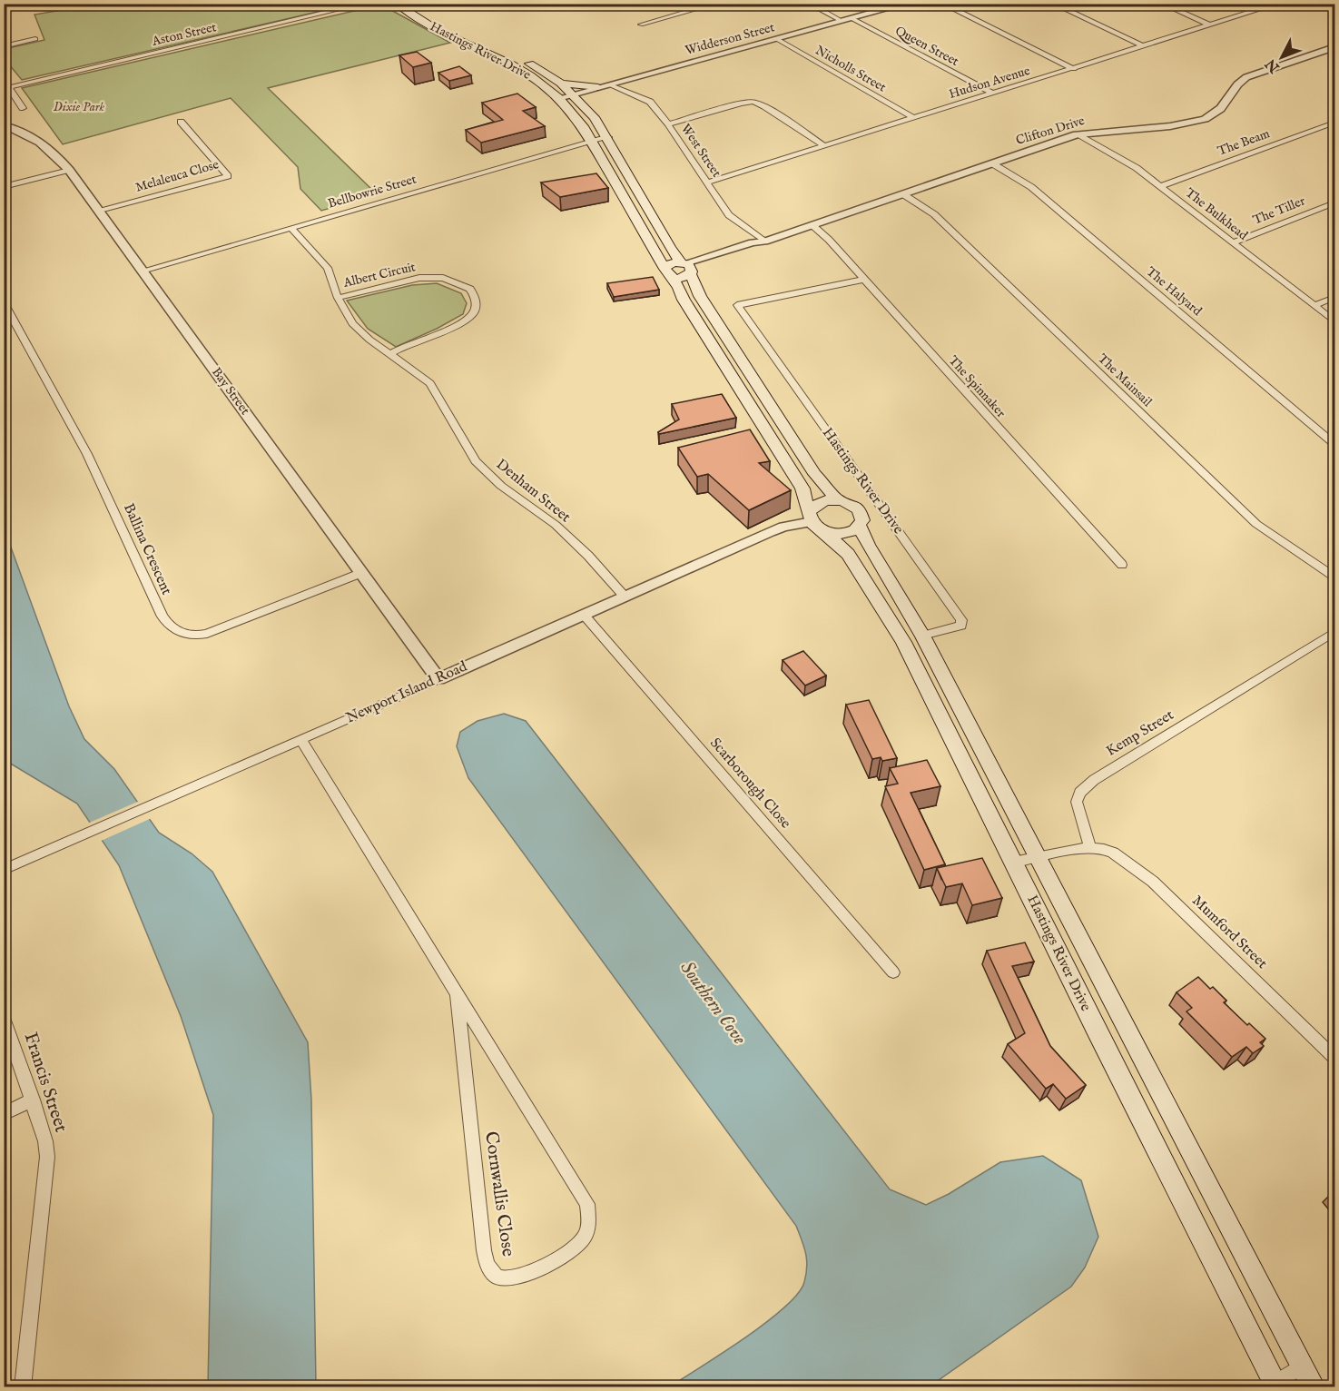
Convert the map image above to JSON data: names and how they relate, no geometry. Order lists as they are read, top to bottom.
{
  "streets": {
    "main road": ["Hastings River Drive"],
    "street": [
      "Aston Street",
      "Widderson Street",
      "Queen Street",
      "Nicholls Street",
      "Hudson Avenue",
      "Clifton Drive",
      "The Beam",
      "West Street",
      "Melaleuca Close",
      "Bellbowrie Street",
      "The Tiller",
      "The Bulkhead",
      "Albert Circuit",
      "The Halyard",
      "The Mainsail",
      "The Spinnaker",
      "Bay Street",
      "Denham Street",
      "Ballina Crescent",
      "Newport Island Road",
      "Kemp Street",
      "Scarborough Close",
      "Mumford Street",
      "Francis Street",
      "Cornwallis Close"
    ]
  },
  "crossings": [
    ["Widderson Street", "Queen Street"],
    ["Widderson Street", "Hastings River Drive"],
    ["Widderson Street", "Nicholls Street"],
    ["Widderson Street", "West Street"],
    ["Queen Street", "Hudson Avenue"],
    ["Hastings River Drive", "Clifton Drive"],
    ["Hastings River Drive", "Bellbowrie Street"],
    ["Hastings River Drive", "The Spinnaker"],
    ["Hastings River Drive", "Newport Island Road"],
    ["Nicholls Street", "Hudson Avenue"],
    ["Hudson Avenue", "West Street"],
    ["Clifton Drive", "West Street"],
    ["Clifton Drive", "The Bulkhead"],
    ["Clifton Drive", "The Halyard"],
    ["Clifton Drive", "The Mainsail"],
    ["Clifton Drive", "The Spinnaker"],
    ["The Beam", "The Bulkhead"],
    ["Melaleuca Close", "Bay Street"],
    ["Bellbowrie Street", "Bay Street"],
    ["Bellbowrie Street", "Denham Street"],
    ["The Tiller", "The Bulkhead"],
    ["Albert Circuit", "Denham Street"],
    ["Bay Street", "Ballina Crescent"],
    ["Bay Street", "Newport Island Road"],
    ["Denham Street", "Newport Island Road"],
    ["Newport Island Road", "Scarborough Close"],
    ["Newport Island Road", "Cornwallis Close"],
    ["Kemp Street", "Mumford Street"]
  ],
  "water": ["Southern Cove"],
  "parks": ["Dixie Park"],
  "north": "bottom left"
}
